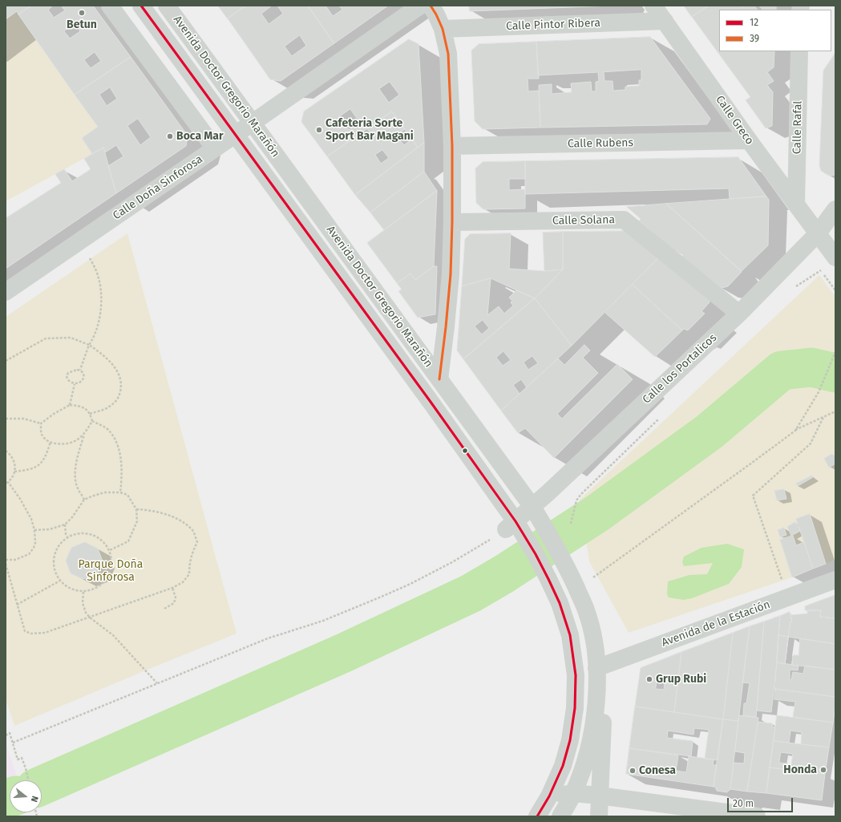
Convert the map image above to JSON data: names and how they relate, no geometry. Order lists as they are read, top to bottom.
{
  "streets": {
    "street": [
      "Calle Pintor Ribera",
      "Avenida Doctor Gregorio Marañón",
      "Calle Greco",
      "Calle Rafal",
      "Calle Rubens",
      "Calle Doña Sinforosa",
      "Calle Solana",
      "Calle los Portalicos",
      "Avenida de la Estación"
    ]
  },
  "crossings": [
    ["Calle Pintor Ribera", "Calle Greco"],
    ["Avenida Doctor Gregorio Marañón", "Calle Doña Sinforosa"],
    ["Avenida Doctor Gregorio Marañón", "Calle los Portalicos"],
    ["Avenida Doctor Gregorio Marañón", "Avenida de la Estación"],
    ["Calle Greco", "Calle Rafal"],
    ["Calle Greco", "Calle Rubens"],
    ["Calle Greco", "Calle los Portalicos"],
    ["Calle Solana", "Calle los Portalicos"]
  ],
  "parks": ["Parque Doña Sinforosa"],
  "places": [
    "Betun",
    "Cafeteria Sorte Sport Bar Magani",
    "Boca Mar",
    "Grup Rubi",
    "Honda",
    "Conesa"
  ],
  "lines": ["transit line 12", "transit line 39"],
  "legend": ["12", "39"],
  "scale_bar": "20 m",
  "north": "right"
}
